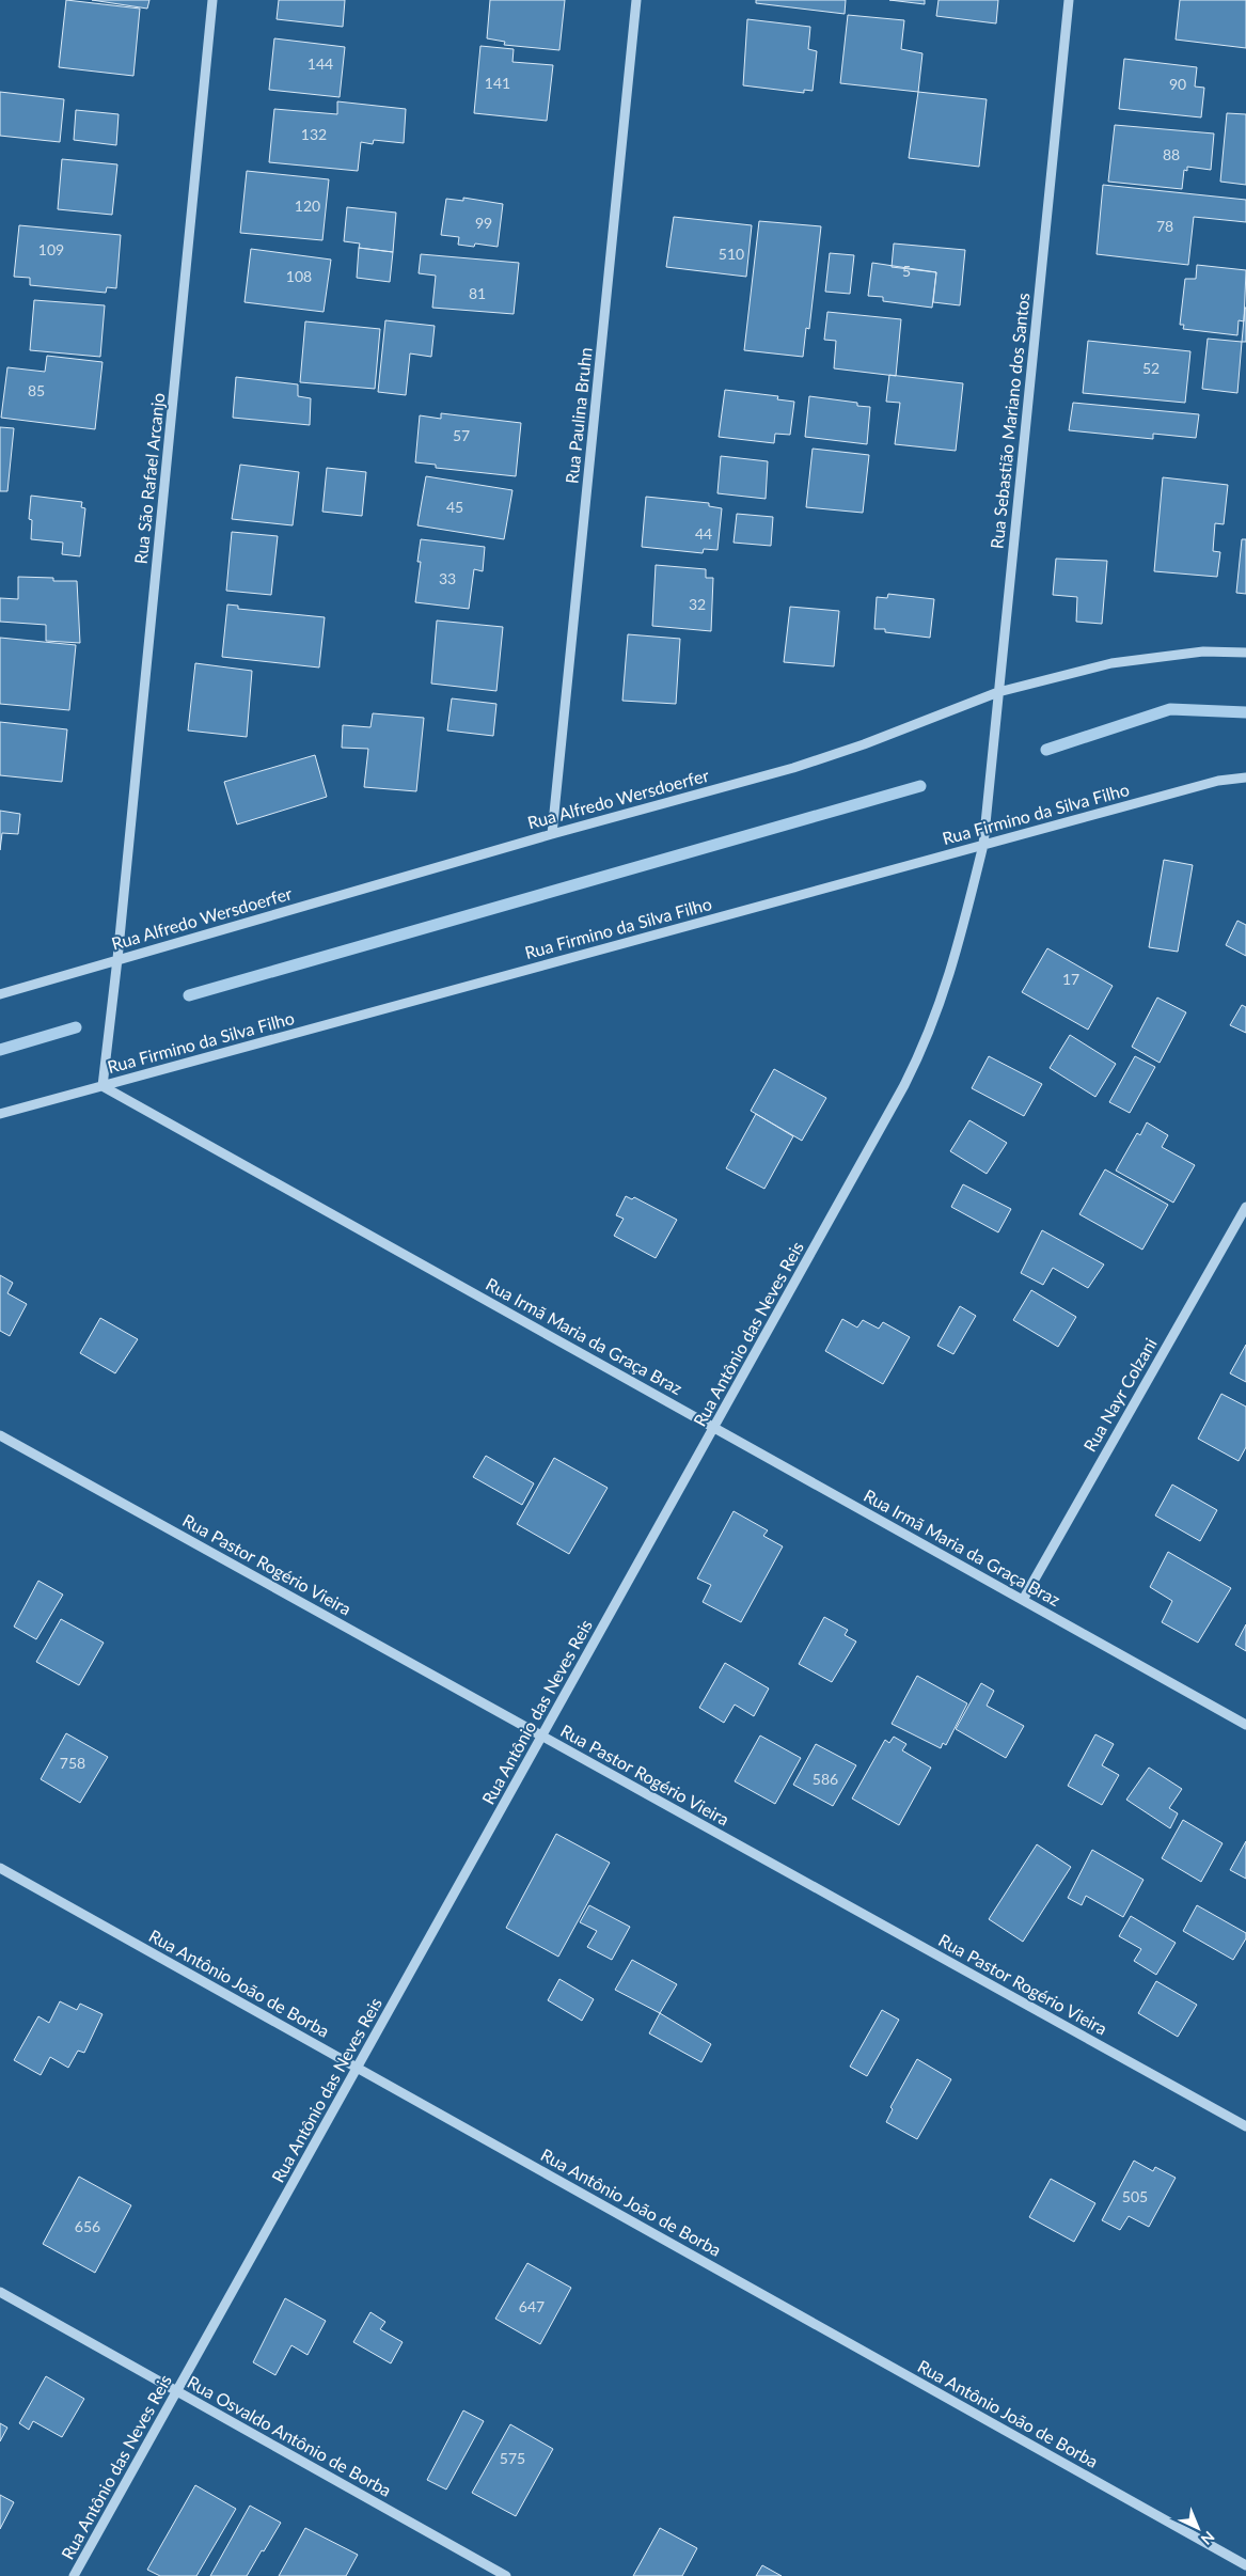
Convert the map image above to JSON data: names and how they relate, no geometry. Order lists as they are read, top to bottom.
{
  "streets": {
    "street": [
      "Rua Paulina Bruhn",
      "Rua Sebastião Mariano dos Santos",
      "Rua São Rafael Arcanjo",
      "Rua Alfredo Wersdoerfer",
      "Rua Firmino da Silva Filho",
      "Rua Antônio das Neves Reis",
      "Rua Irmã Maria da Graça Braz",
      "Rua Nayr Colzani",
      "Rua Pastor Rogério Vieira",
      "Rua Antônio João de Borba",
      "Rua Osvaldo Antônio de Borba"
    ]
  },
  "crossings": [
    ["Rua Paulina Bruhn", "Rua Alfredo Wersdoerfer"],
    ["Rua Sebastião Mariano dos Santos", "Rua Alfredo Wersdoerfer"],
    ["Rua Sebastião Mariano dos Santos", "Rua Firmino da Silva Filho"],
    ["Rua Sebastião Mariano dos Santos", "Rua Antônio das Neves Reis"],
    ["Rua São Rafael Arcanjo", "Rua Alfredo Wersdoerfer"],
    ["Rua São Rafael Arcanjo", "Rua Firmino da Silva Filho"],
    ["Rua São Rafael Arcanjo", "Rua Irmã Maria da Graça Braz"],
    ["Rua Firmino da Silva Filho", "Rua Antônio das Neves Reis"],
    ["Rua Firmino da Silva Filho", "Rua Irmã Maria da Graça Braz"],
    ["Rua Antônio das Neves Reis", "Rua Irmã Maria da Graça Braz"],
    ["Rua Antônio das Neves Reis", "Rua Pastor Rogério Vieira"],
    ["Rua Antônio das Neves Reis", "Rua Antônio João de Borba"],
    ["Rua Antônio das Neves Reis", "Rua Osvaldo Antônio de Borba"],
    ["Rua Irmã Maria da Graça Braz", "Rua Nayr Colzani"]
  ],
  "house_numbers": [
    "144",
    "141",
    "90",
    "132",
    "88",
    "120",
    "99",
    "78",
    "109",
    "510",
    "5",
    "108",
    "81",
    "52",
    "85",
    "57",
    "45",
    "44",
    "33",
    "32",
    "17",
    "758",
    "586",
    "505",
    "656",
    "647",
    "575"
  ],
  "north": "bottom right"
}
